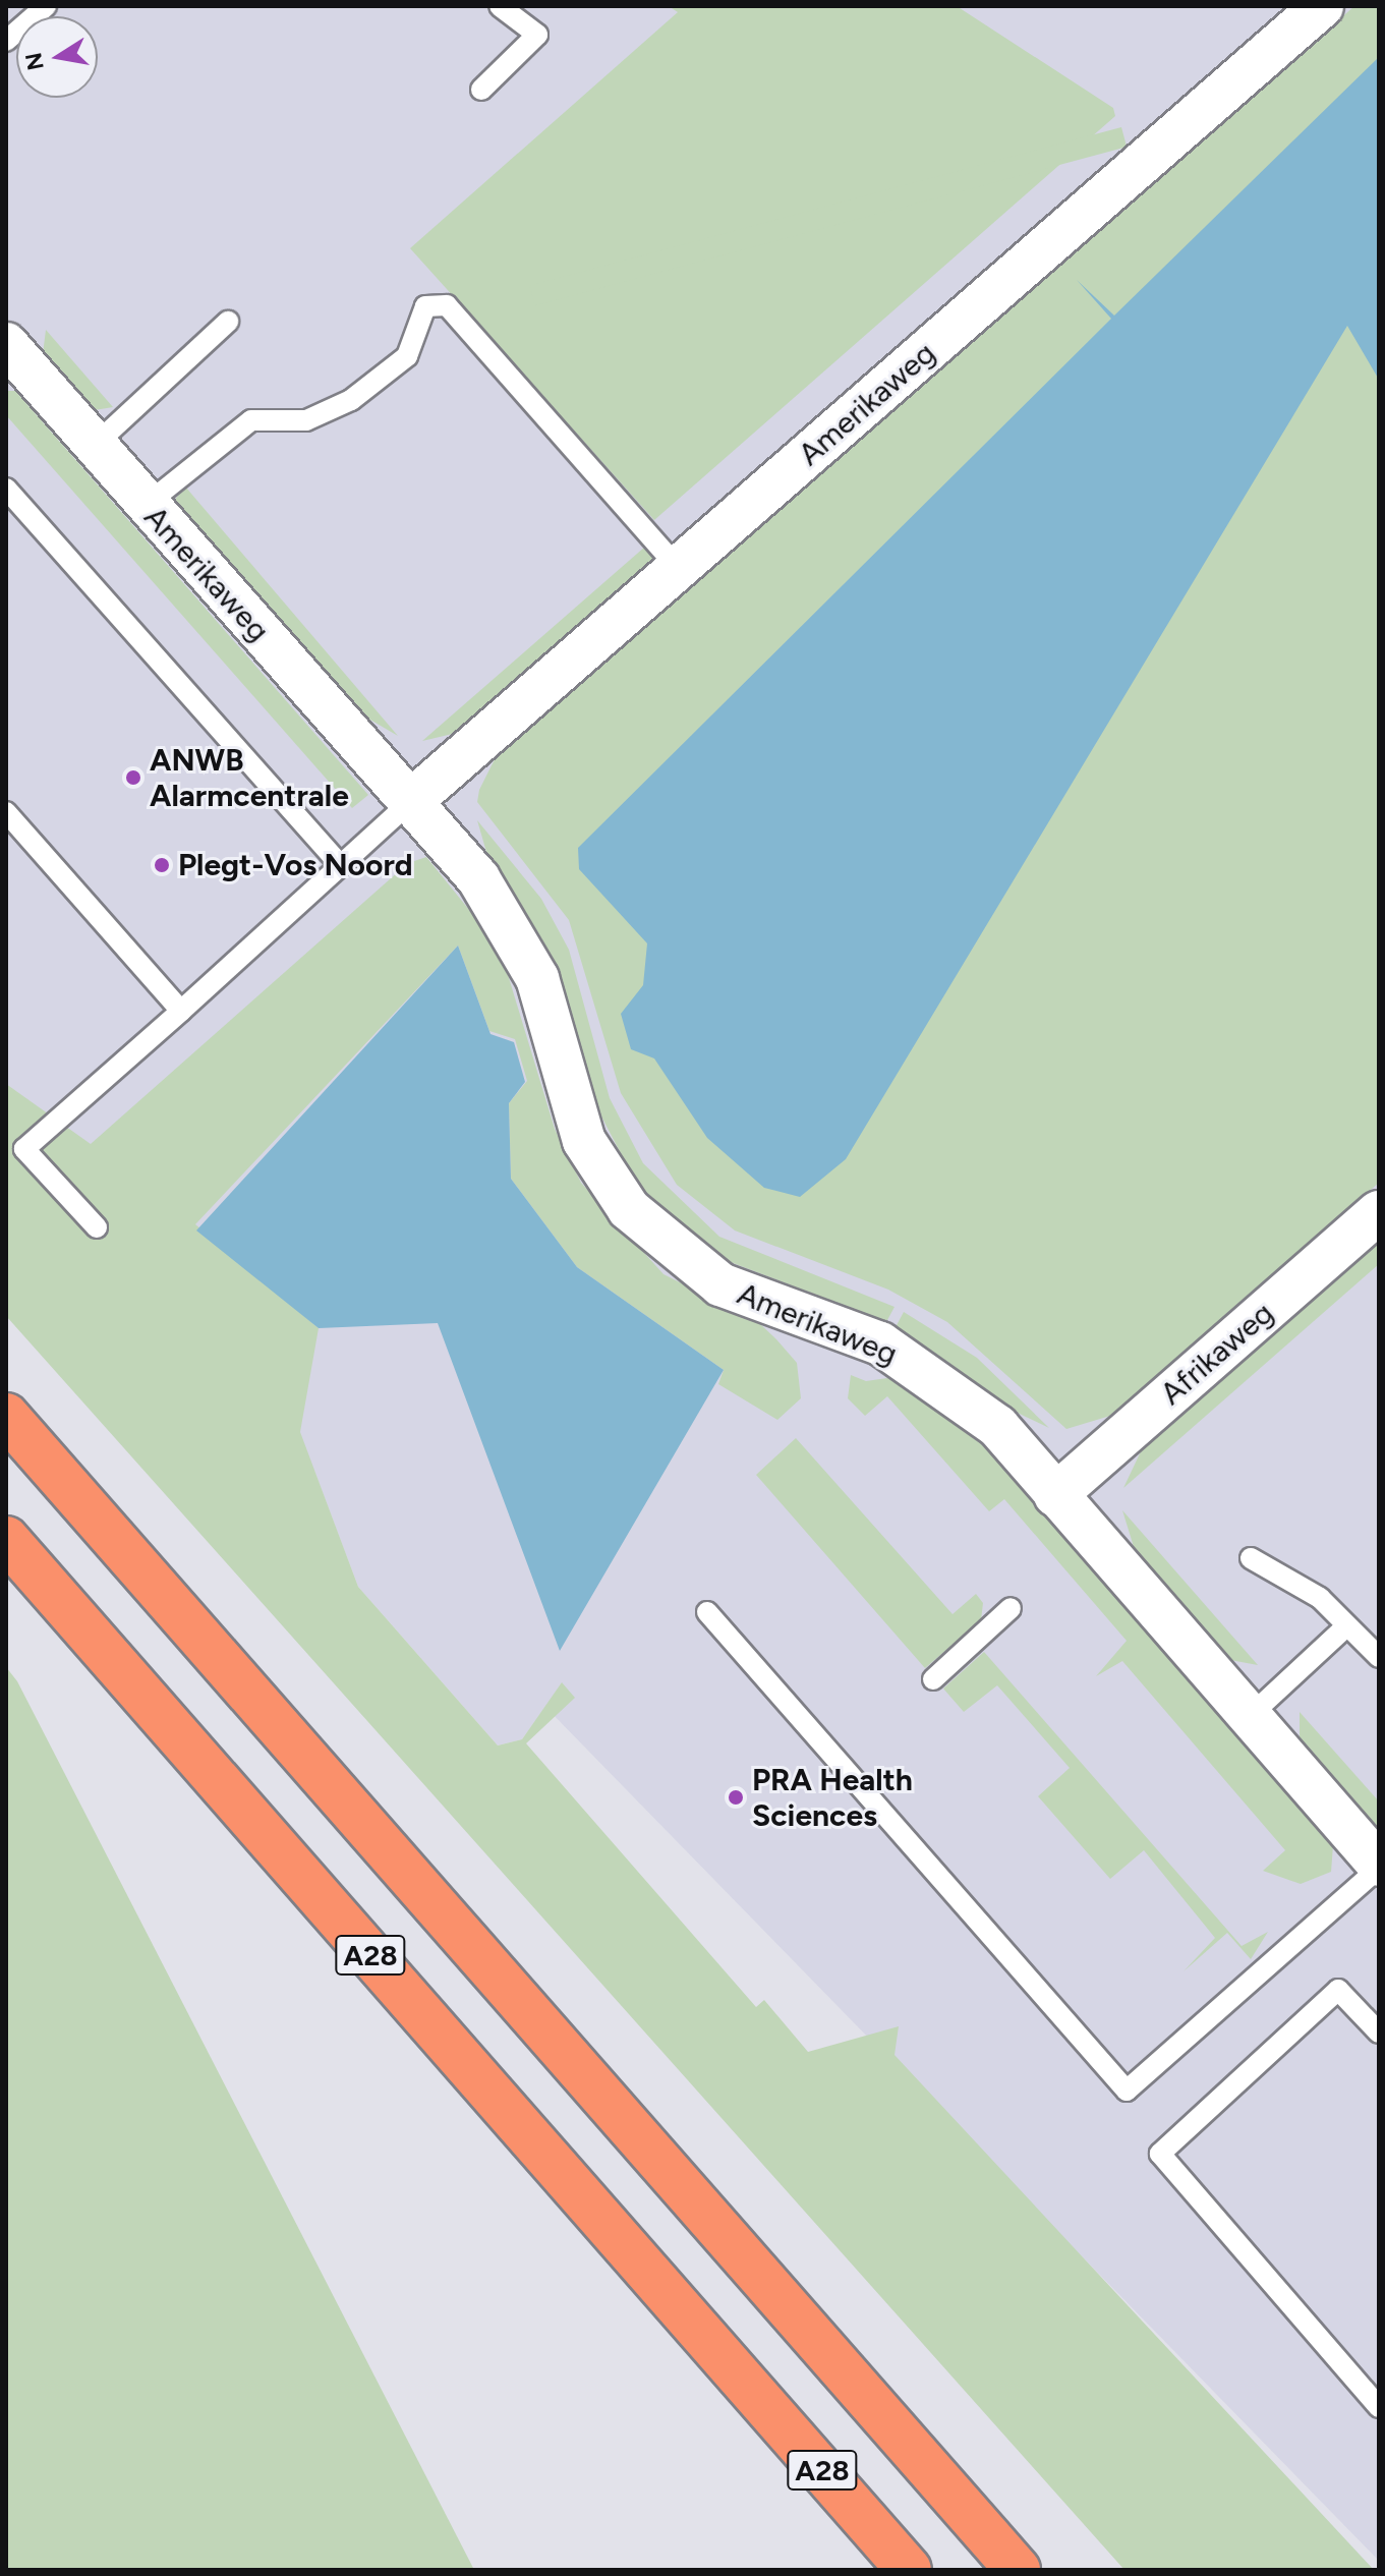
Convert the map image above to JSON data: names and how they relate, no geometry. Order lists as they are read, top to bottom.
{
  "streets": {
    "highway": ["A28"],
    "street": ["Amerikaweg", "Afrikaweg"]
  },
  "crossings": [
    ["Amerikaweg", "Afrikaweg"]
  ],
  "places": ["ANWB Alarmcentrale", "Plegt-Vos Noord", "PRA Health Sciences"],
  "north": "left"
}
